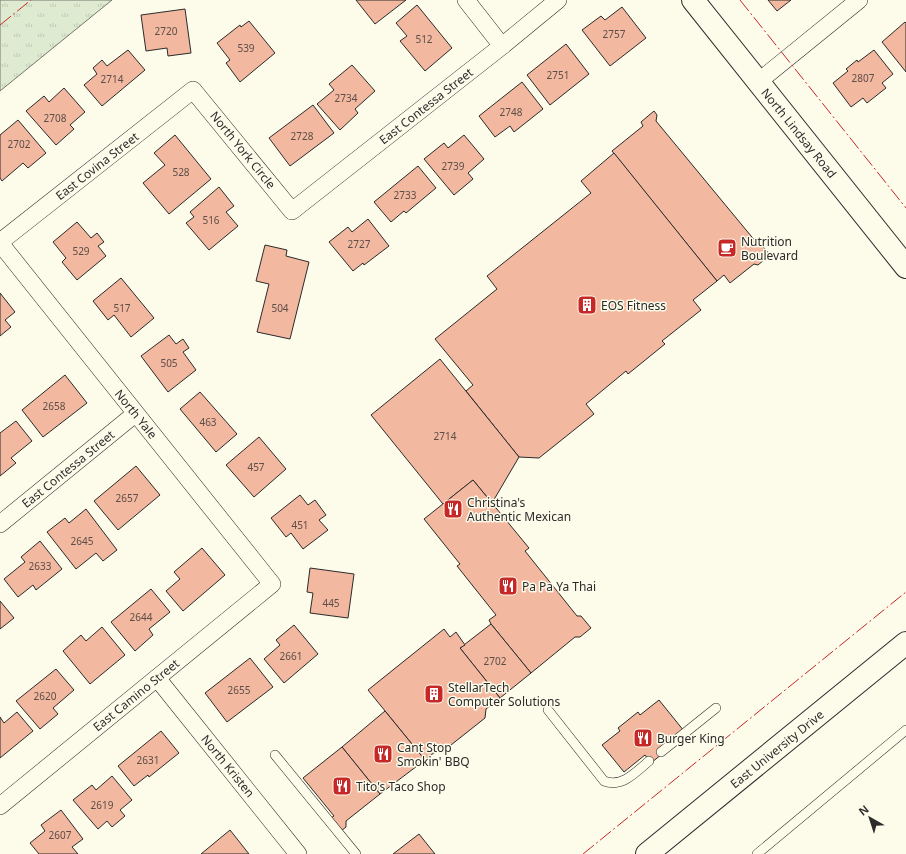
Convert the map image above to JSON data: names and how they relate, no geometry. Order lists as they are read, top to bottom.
{
  "streets": {
    "main road": ["North Lindsay Road", "East University Drive"],
    "street": [
      "East Contessa Street",
      "North York Circle",
      "East Covina Street",
      "North Yale",
      "East Camino Street",
      "North Kristen"
    ]
  },
  "crossings": [
    ["East Contessa Street", "North York Circle"],
    ["East Contessa Street", "North Yale"],
    ["North York Circle", "East Covina Street"],
    ["East Covina Street", "North Yale"],
    ["North Yale", "East Camino Street"],
    ["East Camino Street", "North Kristen"]
  ],
  "places": {
    "cafe": ["Nutrition Boulevard"],
    "building": ["EOS Fitness", "StellarTech Computer Solutions"],
    "restaurant": [
      "Christina's Authentic Mexican",
      "Pa Pa Ya Thai",
      "Burger King",
      "Cant Stop Smokin' BBQ",
      "Tito's Taco Shop"
    ]
  },
  "house_numbers": [
    "2720",
    "2757",
    "512",
    "539",
    "2751",
    "2807",
    "2714",
    "2734",
    "2748",
    "2708",
    "2728",
    "2702",
    "2739",
    "528",
    "2733",
    "516",
    "2727",
    "529",
    "517",
    "504",
    "505",
    "2658",
    "463",
    "2714",
    "457",
    "2657",
    "451",
    "2645",
    "2633",
    "445",
    "2644",
    "2661",
    "2702",
    "2655",
    "2620",
    "2631",
    "2619",
    "2607"
  ],
  "north": "top left"
}
